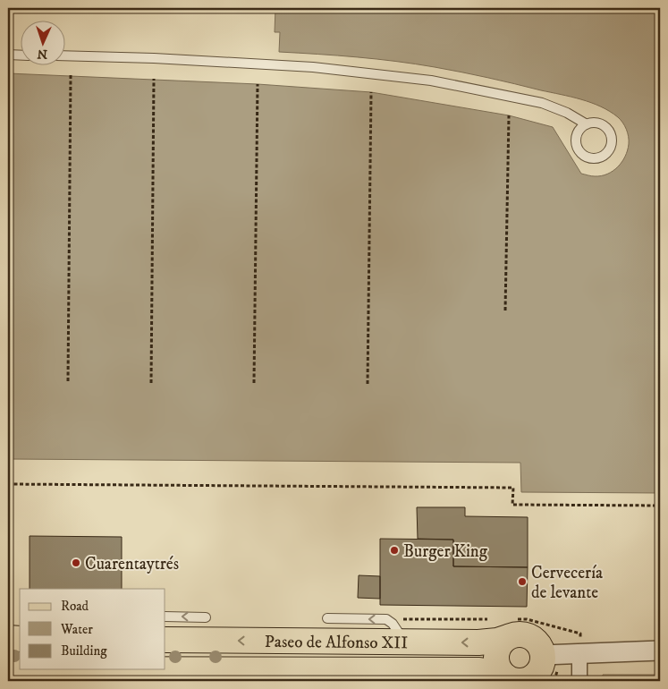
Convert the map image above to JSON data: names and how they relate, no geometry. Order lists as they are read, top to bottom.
{
  "streets": {
    "main road": ["Paseo de Alfonso XII"]
  },
  "places": ["Burger King", "Cuarentaytrés", "Cervecería de levante"],
  "legend": ["Road", "Water", "Building"],
  "north": "bottom"
}
